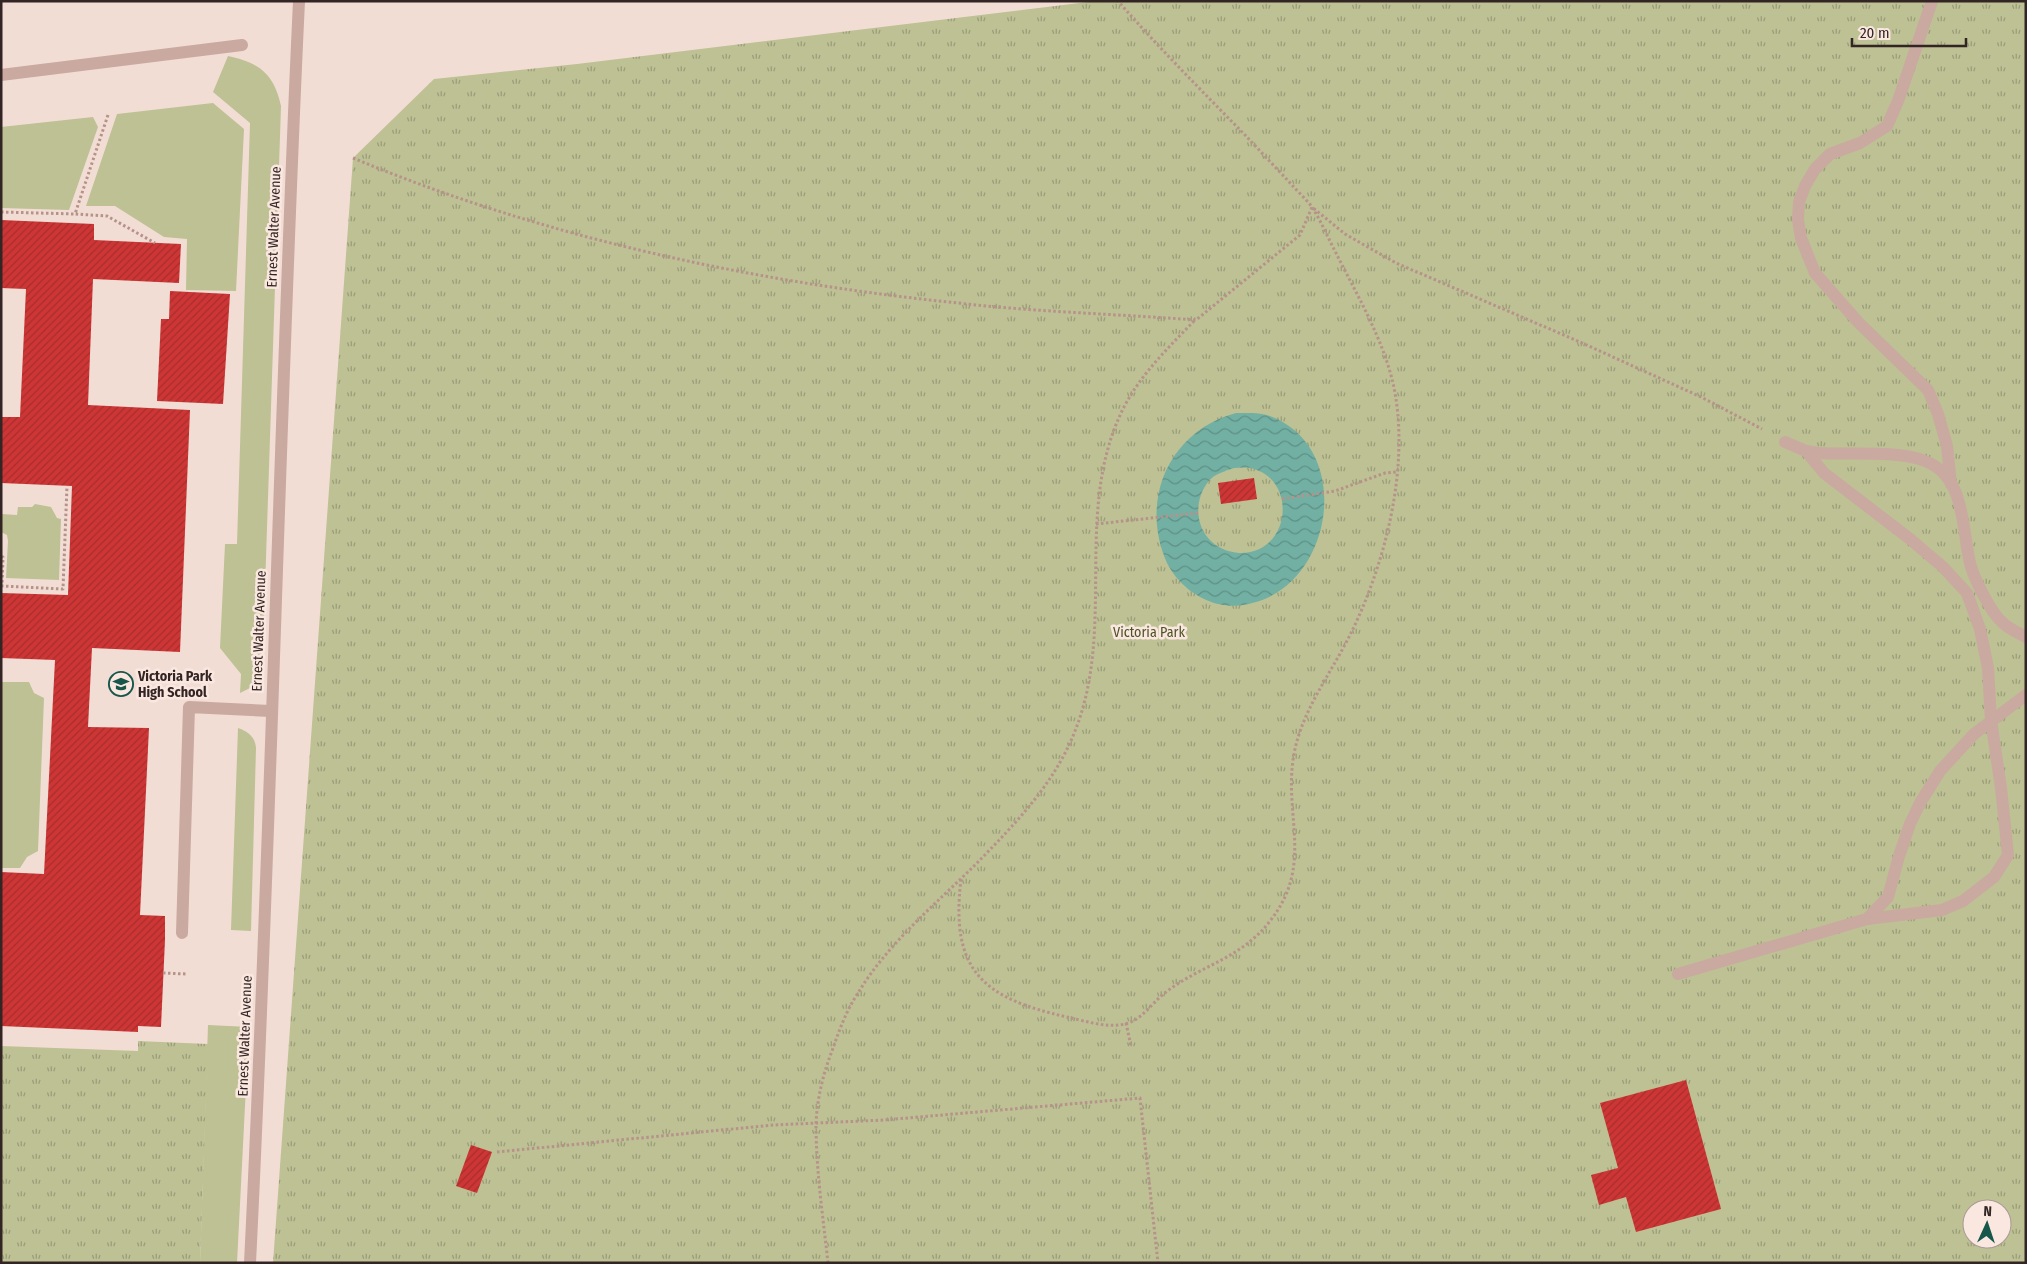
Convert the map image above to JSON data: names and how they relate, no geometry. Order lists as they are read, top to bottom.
{
  "streets": {
    "lane": ["Ernest Walter Avenue"]
  },
  "parks": ["Victoria Park"],
  "places": {
    "school or university": ["Victoria Park High School"]
  },
  "scale_bar": "20 m",
  "north": "top"
}
